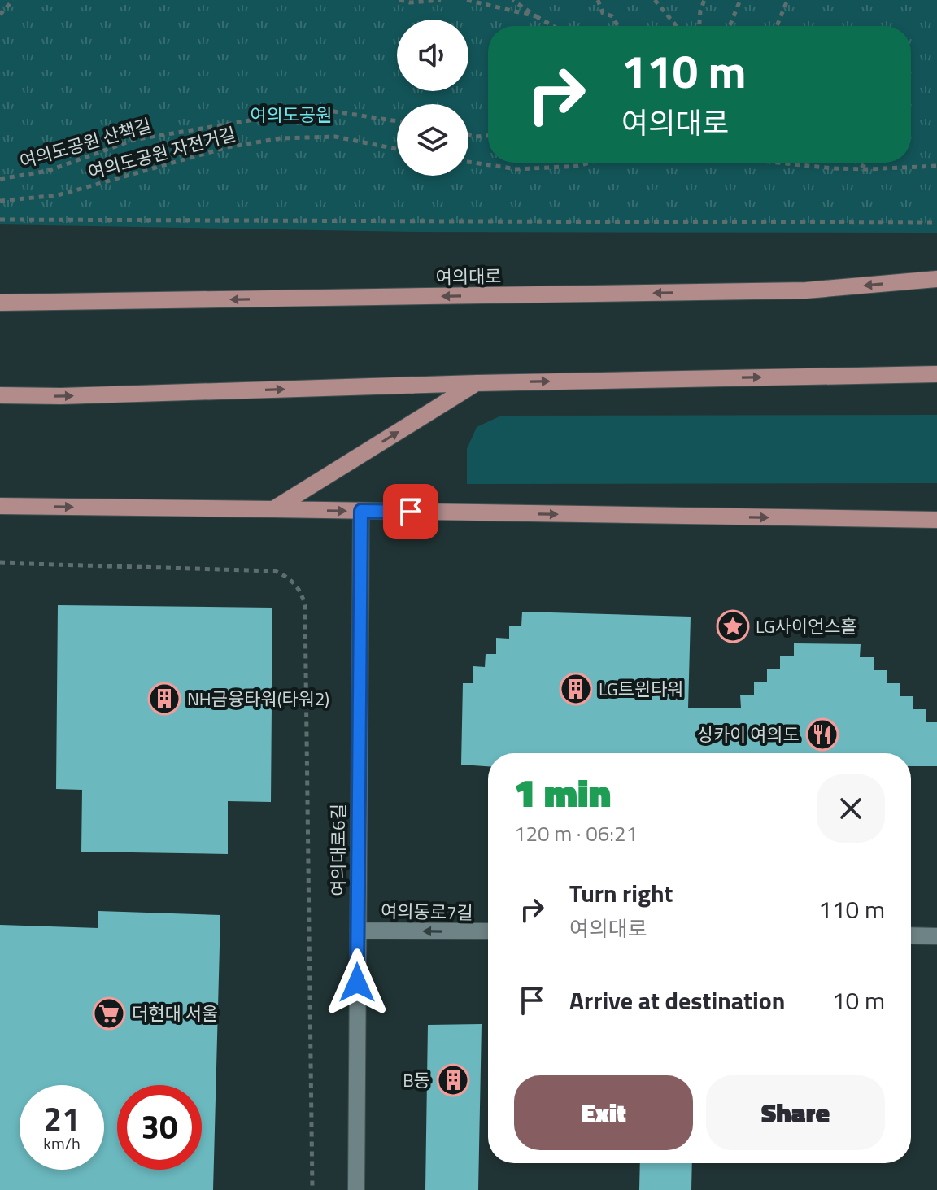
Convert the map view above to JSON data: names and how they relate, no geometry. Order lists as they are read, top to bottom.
{
  "streets": {
    "main road": ["여의대로"],
    "street": ["여의대로6길", "여의동로7길"],
    "path": ["여의도공원 산책길", "여의도공원 자전거길"]
  },
  "crossings": [
    ["여의대로6길", "여의동로7길"]
  ],
  "one_way": ["여의동로7길"],
  "parks": ["여의도공원"],
  "places": {
    "place": ["LG사이언스홀"],
    "building": ["LG트윈타워", "NH금융타워(타워2)", "B동"],
    "restaurant": ["싱카이 여의도"],
    "supermarket": ["더현대 서울"]
  },
  "page": {
    "turn": ["110 m", "여의대로"],
    "heading": ["1 min", "120 m · 06:21"],
    "list": [
      {
        "name": "Turn right",
        "note": "여의대로",
        "value": "110 m"
      },
      {
        "name": "Arrive at destination",
        "value": "10 m"
      }
    ],
    "buttons": ["Exit", "Share"],
    "speed": "21 km/h",
    "limit": "30"
  }
}
